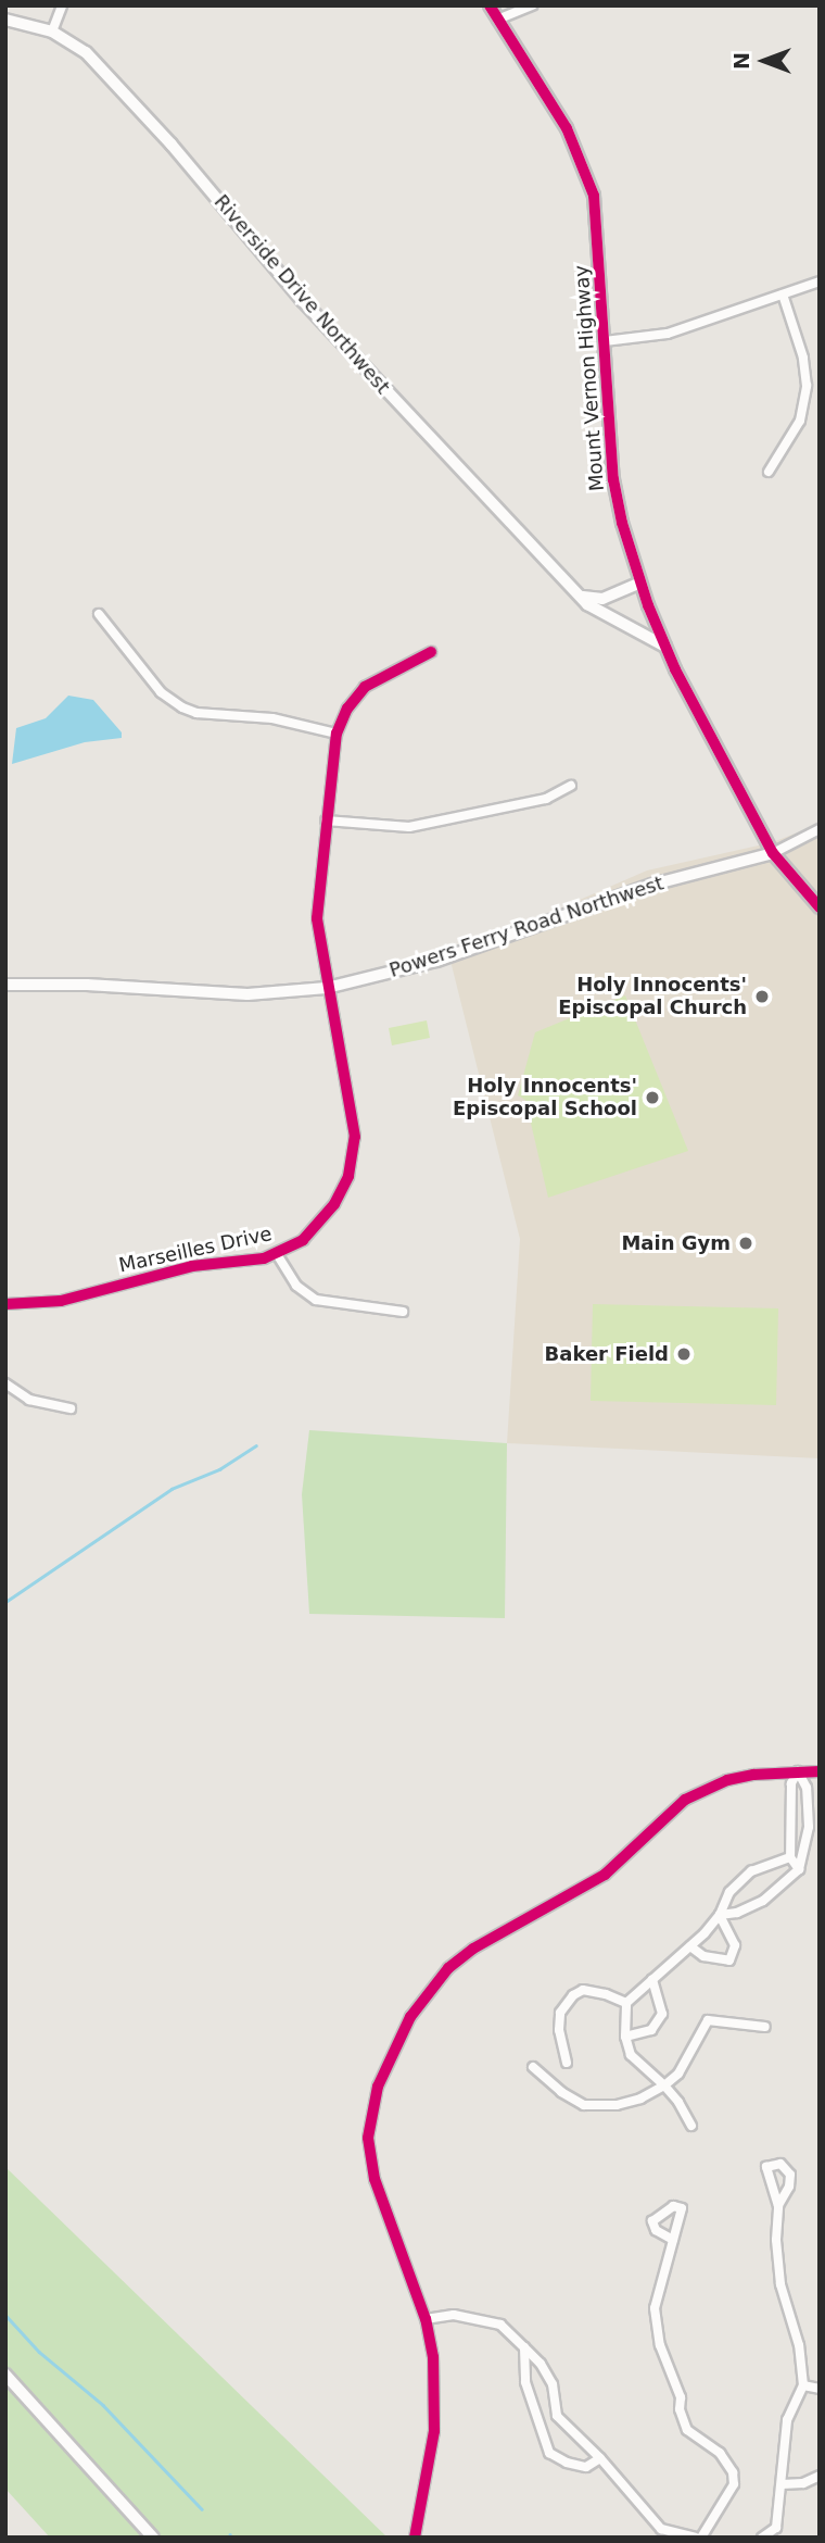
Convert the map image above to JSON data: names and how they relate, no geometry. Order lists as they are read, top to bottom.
{
  "streets": {
    "street": [
      "Riverside Drive Northwest",
      "Mount Vernon Highway",
      "Powers Ferry Road Northwest",
      "Marseilles Drive"
    ]
  },
  "crossings": [
    ["Riverside Drive Northwest", "Mount Vernon Highway"],
    ["Mount Vernon Highway", "Powers Ferry Road Northwest"],
    ["Powers Ferry Road Northwest", "Marseilles Drive"]
  ],
  "places": [
    "Holy Innocents' Episcopal Church",
    "Holy Innocents' Episcopal School",
    "Main Gym",
    "Baker Field"
  ],
  "north": "left"
}
